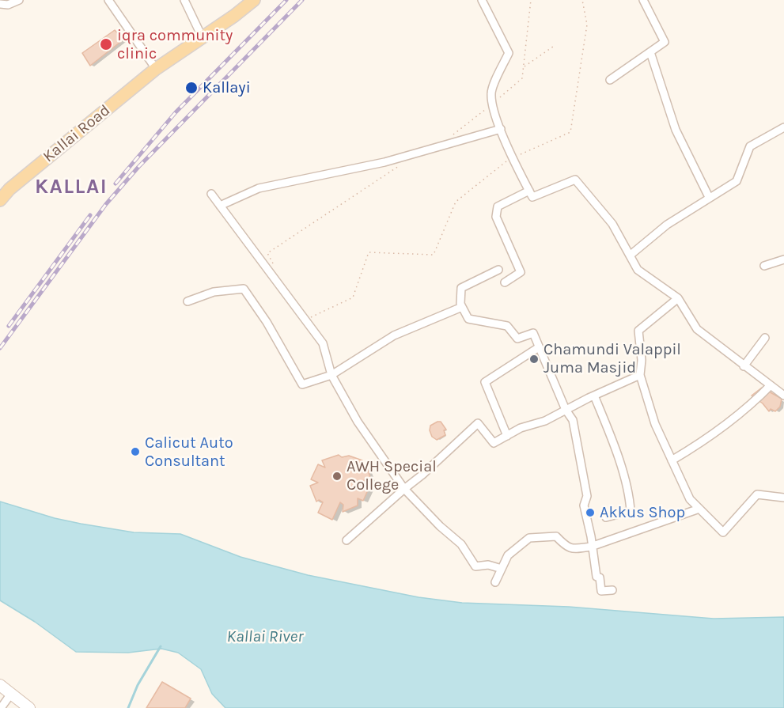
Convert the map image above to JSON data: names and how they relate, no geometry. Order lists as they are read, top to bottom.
{
  "streets": {
    "main road": ["Kallai Road"]
  },
  "districts": ["KALLAI"],
  "water": ["Kallai River"],
  "places": [
    "iqra community clinic",
    "Kallayi",
    "Chamundi Valappil Juma Masjid",
    "Calicut Auto Consultant",
    "AWH Special College",
    "Akkus Shop"
  ]
}
